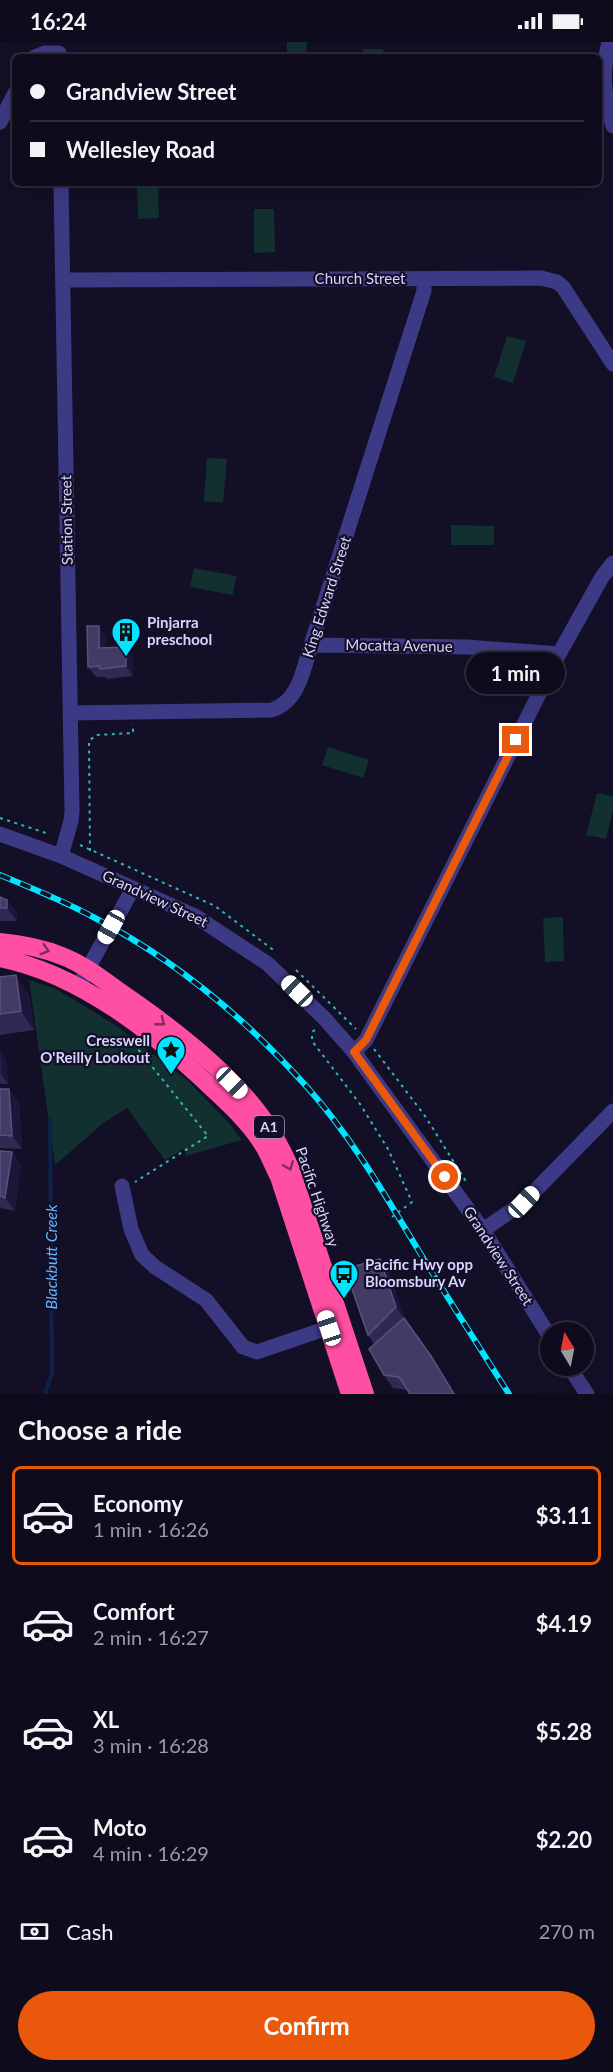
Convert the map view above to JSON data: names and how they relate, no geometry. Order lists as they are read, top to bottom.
{
  "streets": {
    "highway": ["A1", "Pacific Highway"],
    "street": [
      "Church Street",
      "Station Street",
      "King Edward Street",
      "Mocatta Avenue",
      "Grandview Street"
    ]
  },
  "crossings": [
    ["Church Street", "Station Street"],
    ["Church Street", "King Edward Street"],
    ["Station Street", "King Edward Street"],
    ["Station Street", "Grandview Street"],
    ["King Edward Street", "Mocatta Avenue"]
  ],
  "water": ["Blackbutt Creek"],
  "places": {
    "building": ["Pinjarra preschool"],
    "place": ["Cresswell O'Reilly Lookout"],
    "bus stop": ["Pacific Hwy opp Bloomsbury Av"]
  },
  "north": "top",
  "page": {
    "status": "16:24",
    "banner": ["Grandview Street", "Wellesley Road"],
    "bubble": "1 min",
    "heading": "Choose a ride",
    "list": [
      {
        "name": "Economy",
        "note": "1 min · 16:26",
        "value": "$3.11"
      },
      {
        "name": "Comfort",
        "note": "2 min · 16:27",
        "value": "$4.19"
      },
      {
        "name": "XL",
        "note": "3 min · 16:28",
        "value": "$5.28"
      },
      {
        "name": "Moto",
        "note": "4 min · 16:29",
        "value": "$2.20"
      }
    ],
    "pay": ["Cash", "270 m"],
    "buttons": "Confirm"
  }
}
